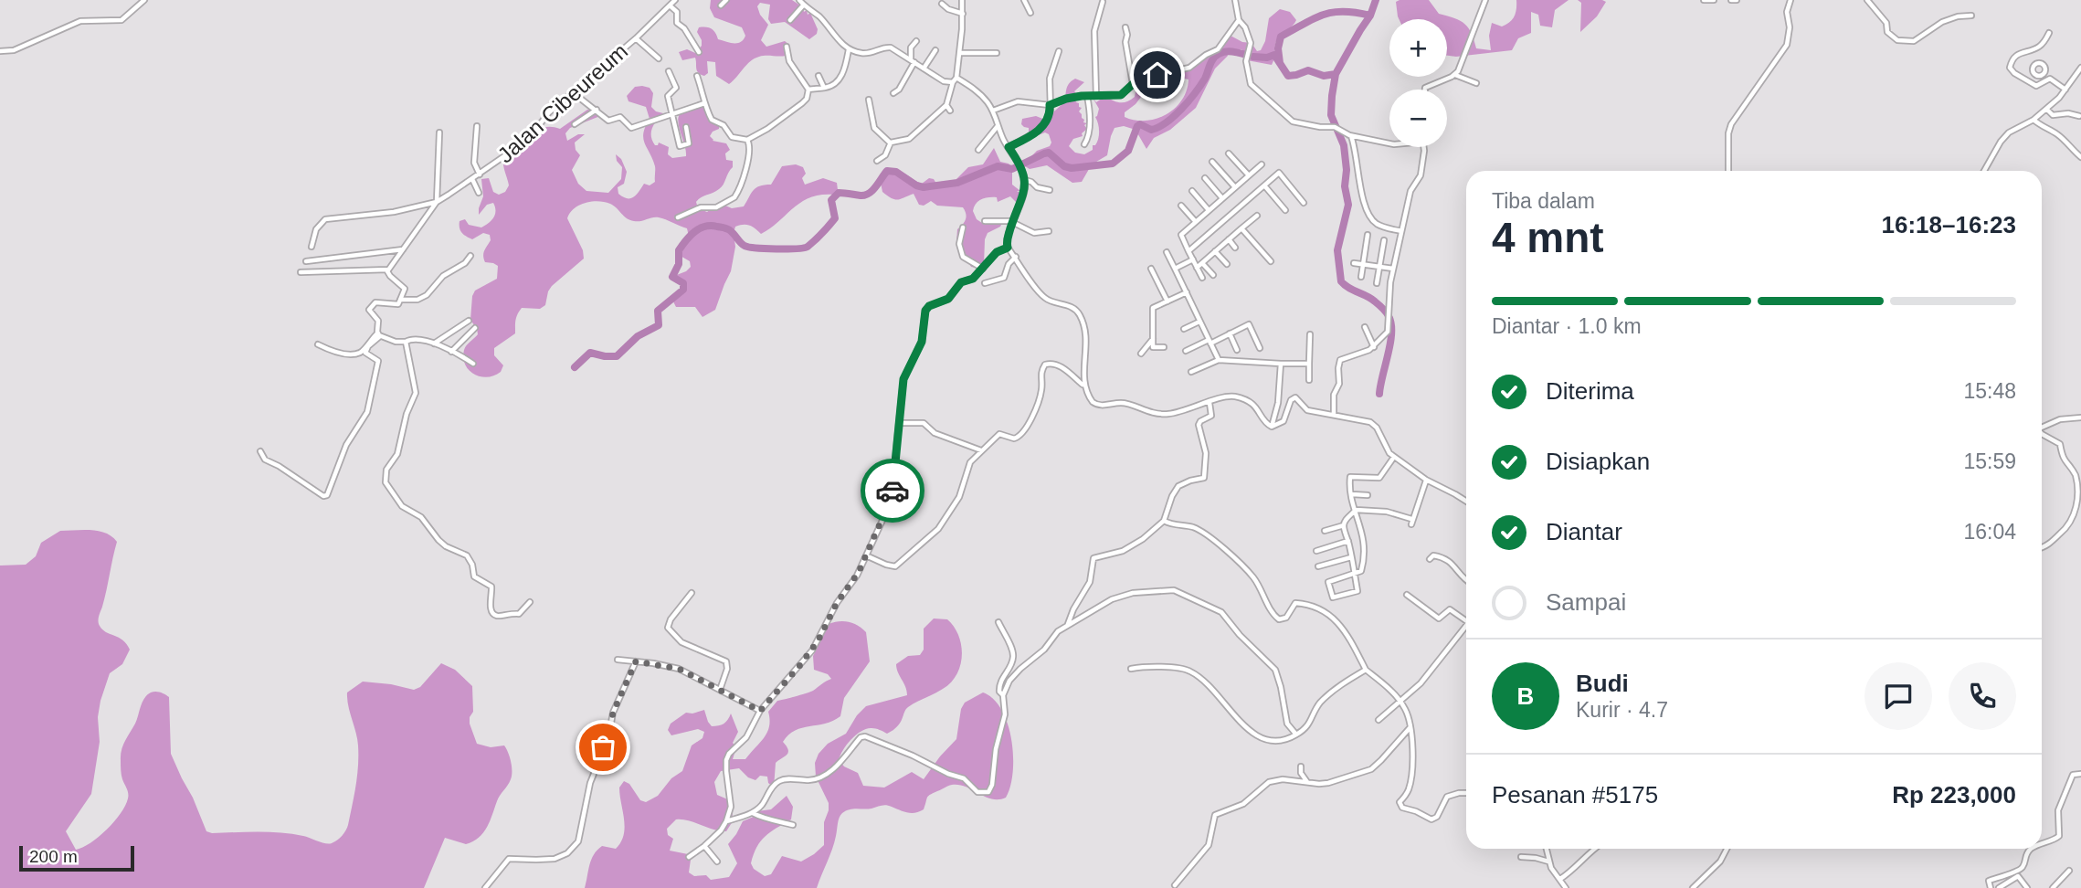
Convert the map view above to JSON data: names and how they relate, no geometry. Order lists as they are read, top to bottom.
{
  "streets": {
    "street": ["Jalan Cibeureum"]
  },
  "scale_bar": "200 m",
  "page": {
    "map_buttons": ["+", "−"],
    "heading": ["4 mnt", "Tiba dalam", "16:18–16:23"],
    "panel": [
      "Budi",
      "Kurir · 4.7",
      "Pesanan #5175",
      "Rp 223,000"
    ],
    "bar": "Diantar · 1.0 km",
    "list": [
      ["Diterima", "15:48"],
      ["Disiapkan", "15:59"],
      ["Diantar", "16:04"],
      "Sampai"
    ],
    "round": "B",
    "scale": "200 m"
  }
}
